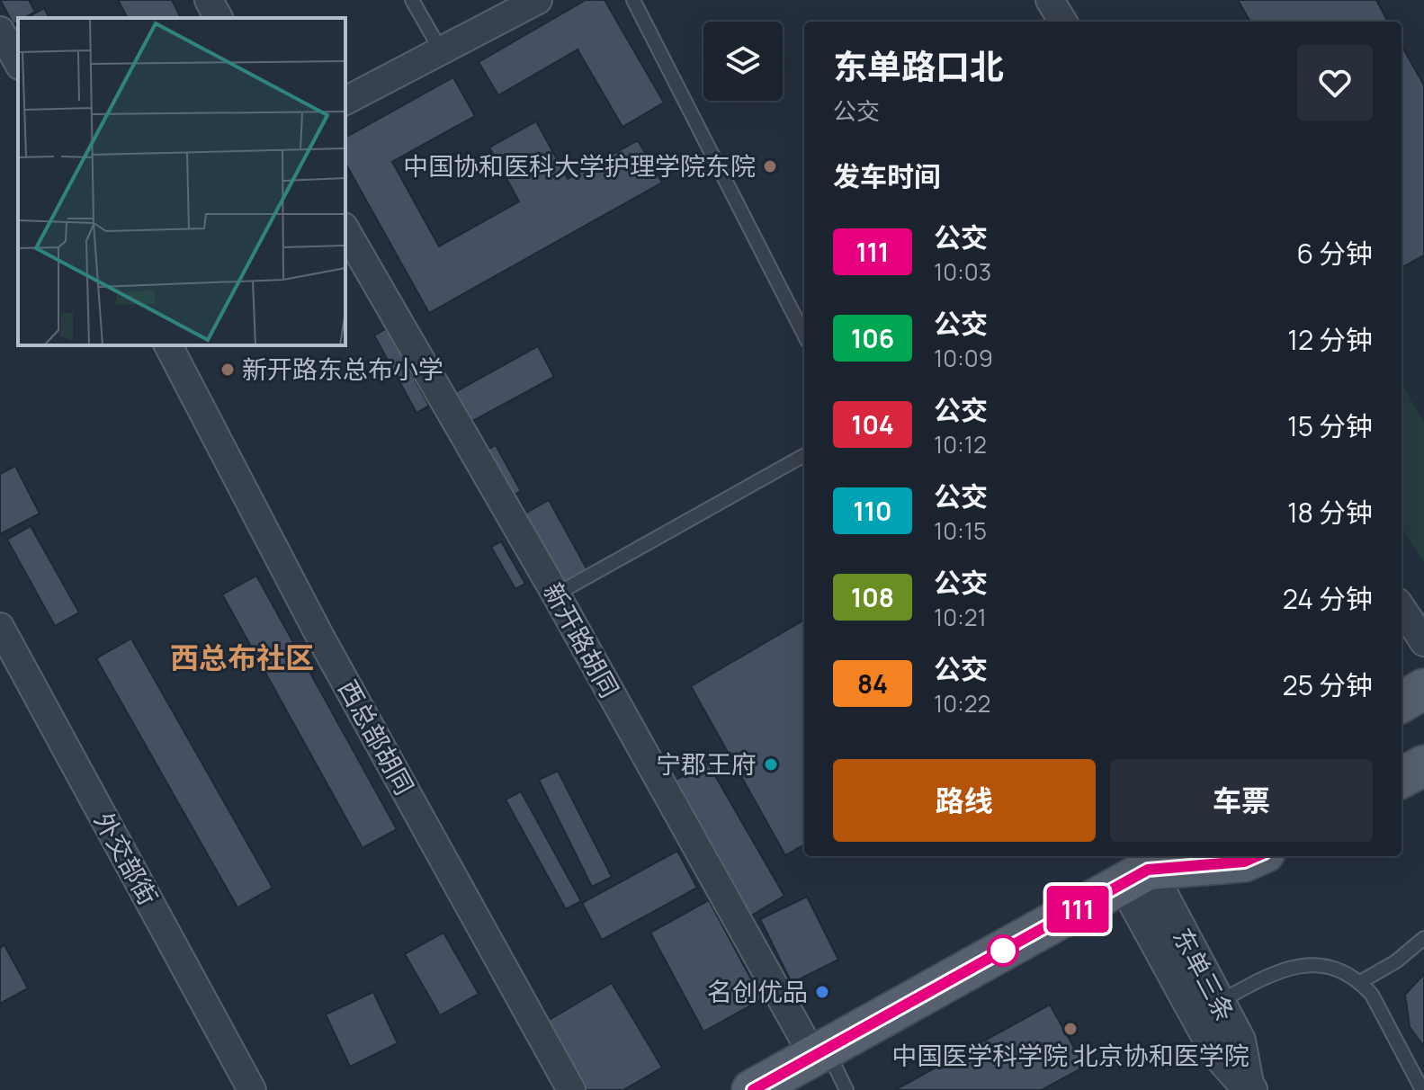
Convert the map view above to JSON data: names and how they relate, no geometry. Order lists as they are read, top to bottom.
{
  "streets": {
    "street": [
      "新开路胡同",
      "西总部胡同",
      "外交部街",
      "东单三条"
    ]
  },
  "districts": ["西总布社区"],
  "places": [
    "中国协和医科大学护理学院东院",
    "新开路东总布小学",
    "宁郡王府",
    "名创优品",
    "中国医学科学院 北京协和医学院"
  ],
  "lines": ["bus line 111"],
  "page": {
    "on_map": "111",
    "heading": [
      ["东单路口北", "公交"],
      "发车时间"
    ],
    "list": [
      {
        "mark": "111",
        "name": "公交",
        "note": "10:03",
        "value": "6 分钟"
      },
      {
        "mark": "106",
        "name": "公交",
        "note": "10:09",
        "value": "12 分钟"
      },
      {
        "mark": "104",
        "name": "公交",
        "note": "10:12",
        "value": "15 分钟"
      },
      {
        "mark": "110",
        "name": "公交",
        "note": "10:15",
        "value": "18 分钟"
      },
      {
        "mark": "108",
        "name": "公交",
        "note": "10:21",
        "value": "24 分钟"
      },
      {
        "mark": "84",
        "name": "公交",
        "note": "10:22",
        "value": "25 分钟"
      }
    ],
    "buttons": ["路线", "车票"]
  }
}
